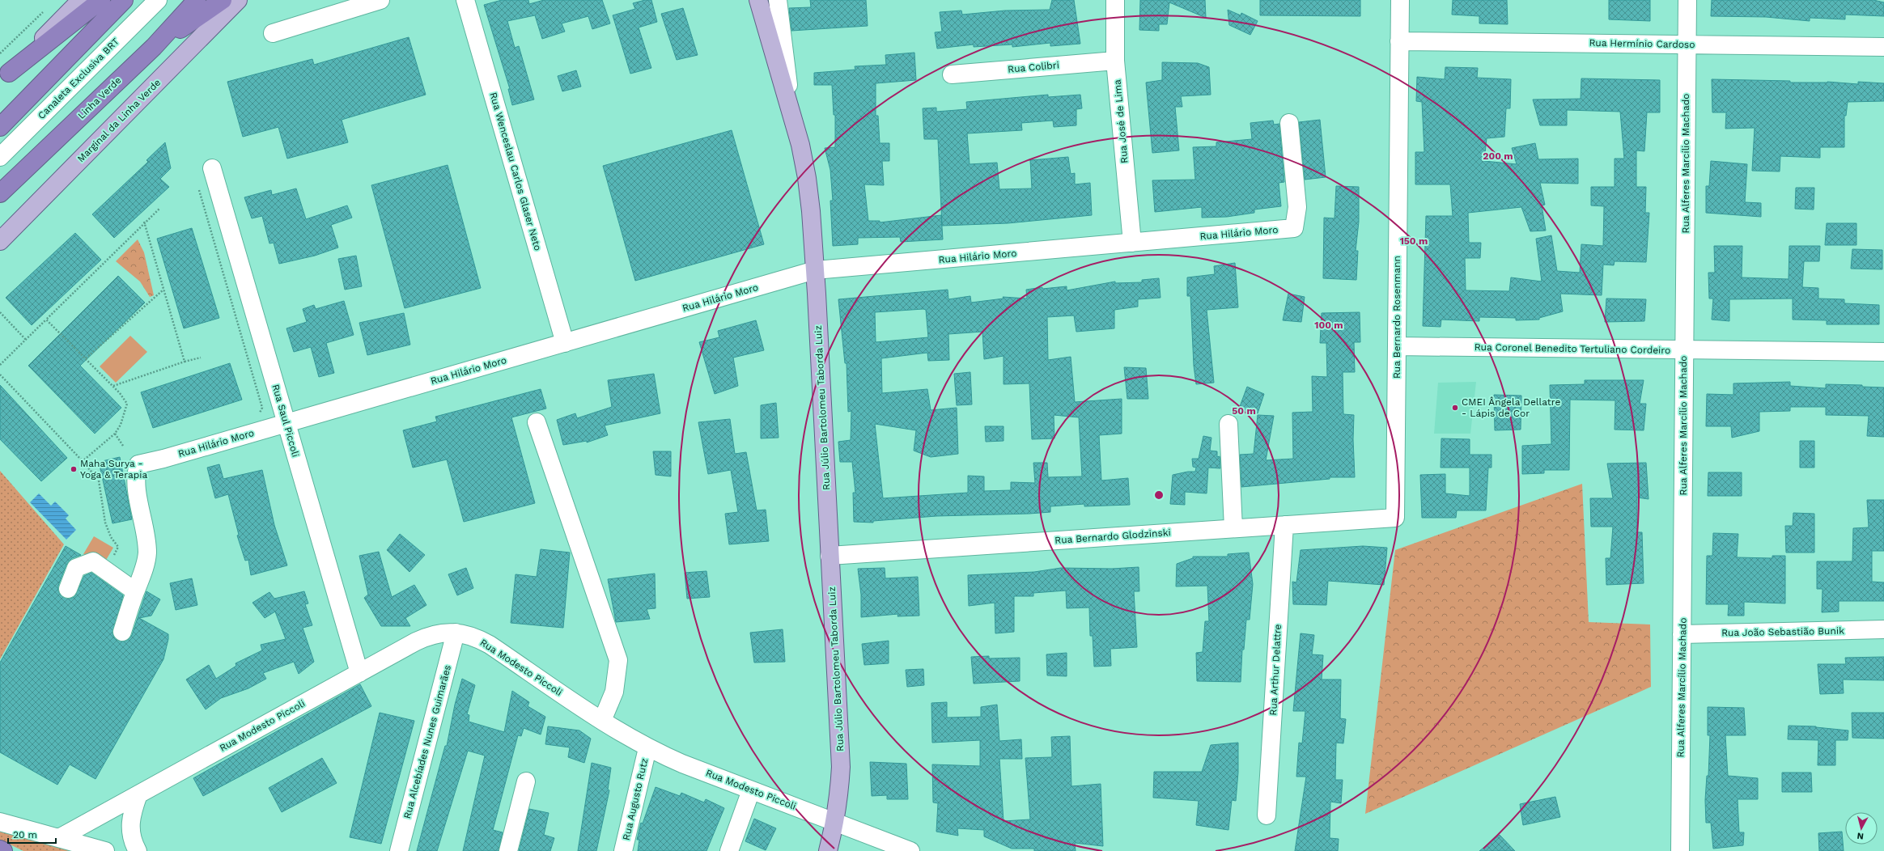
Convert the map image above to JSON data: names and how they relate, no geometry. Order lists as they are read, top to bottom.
{
  "streets": {
    "highway": ["Linha Verde"],
    "main road": ["Marginal da Linha Verde", "Rua Júlio Bartolomeu Taborda Luiz"],
    "street": [
      "Rua Hermínio Cardoso",
      "Rua Colibri",
      "Canaleta Exclusiva BRT",
      "Rua José de Lima",
      "Rua Alferes Marcílio Machado",
      "Rua Wenceslau Carlos Glaser Neto",
      "Rua Hilário Moro",
      "Rua Bernardo Rosenmann",
      "Rua Coronel Benedito Tertuliano Cordeiro",
      "Rua Saul Piccoli",
      "Rua Bernardo Glodzinski",
      "Rua João Sebastião Bunik",
      "Rua Modesto Piccoli",
      "Rua Arthur Delattre",
      "Rua Alcebíades Nunes Guimarães",
      "Rua Augusto Rutz"
    ]
  },
  "crossings": [
    ["Rua Hermínio Cardoso", "Rua Alferes Marcílio Machado"],
    ["Rua Hermínio Cardoso", "Rua Bernardo Rosenmann"],
    ["Rua Colibri", "Rua José de Lima"],
    ["Rua José de Lima", "Rua Hilário Moro"],
    ["Rua Alferes Marcílio Machado", "Rua Coronel Benedito Tertuliano Cordeiro"],
    ["Rua Alferes Marcílio Machado", "Rua João Sebastião Bunik"],
    ["Rua Wenceslau Carlos Glaser Neto", "Rua Hilário Moro"],
    ["Rua Hilário Moro", "Rua Júlio Bartolomeu Taborda Luiz"],
    ["Rua Hilário Moro", "Rua Saul Piccoli"],
    ["Rua Bernardo Rosenmann", "Rua Coronel Benedito Tertuliano Cordeiro"],
    ["Rua Bernardo Rosenmann", "Rua Bernardo Glodzinski"],
    ["Rua Júlio Bartolomeu Taborda Luiz", "Rua Bernardo Glodzinski"],
    ["Rua Júlio Bartolomeu Taborda Luiz", "Rua Modesto Piccoli"],
    ["Rua Saul Piccoli", "Rua Modesto Piccoli"],
    ["Rua Bernardo Glodzinski", "Rua Arthur Delattre"],
    ["Rua Modesto Piccoli", "Rua Alcebíades Nunes Guimarães"],
    ["Rua Modesto Piccoli", "Rua Augusto Rutz"]
  ],
  "places": ["CMEI Ângela Dellatre - Lápis de Cor", "Maha Surya - Yoga & Terapia"],
  "scale_bar": "20 m",
  "north": "bottom",
  "rings": [
    "200 m",
    "150 m",
    "100 m",
    "50 m"
  ]
}
